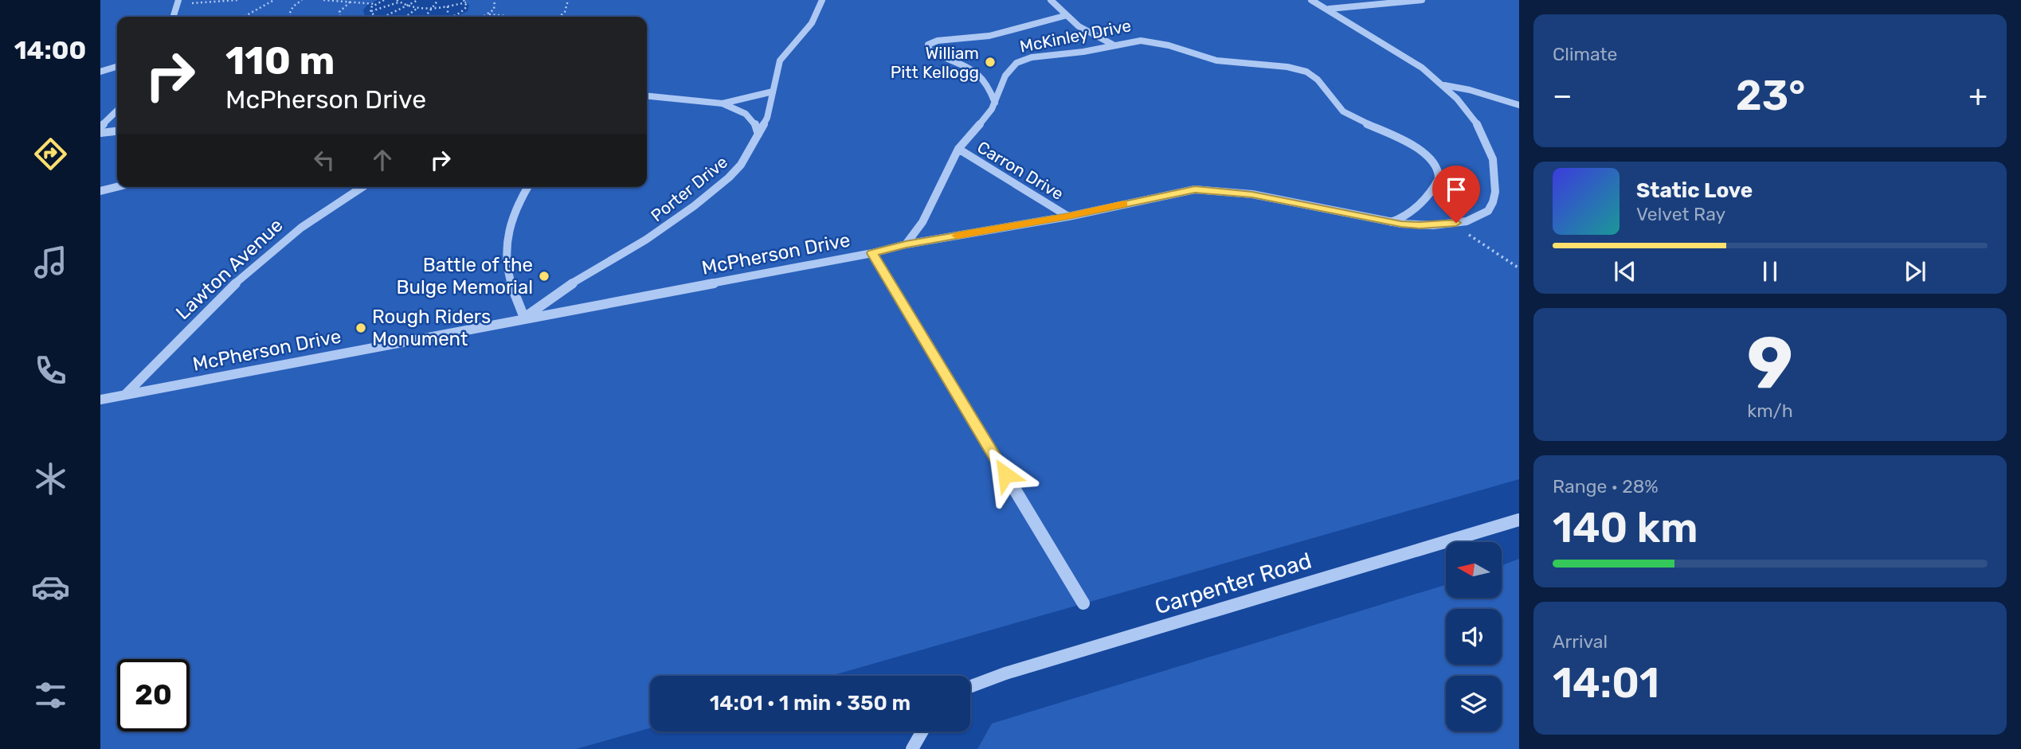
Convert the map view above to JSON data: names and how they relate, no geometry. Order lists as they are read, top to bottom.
{
  "streets": {
    "street": [
      "McKinley Drive",
      "Carron Drive",
      "Porter Drive",
      "McPherson Drive",
      "Lawton Avenue",
      "Carpenter Road"
    ]
  },
  "crossings": [
    ["McKinley Drive", "Carron Drive"],
    ["McKinley Drive", "McPherson Drive"],
    ["Carron Drive", "McPherson Drive"],
    ["Porter Drive", "McPherson Drive"],
    ["McPherson Drive", "Lawton Avenue"]
  ],
  "places": ["William Pitt Kellogg", "Battle of the Bulge Memorial", "Rough Riders Monument"],
  "north": "left",
  "page": {
    "tabs": "14:00",
    "tile": [
      "Climate",
      ["9", "km/h"],
      ["Range · 28%", "140 km"],
      ["Arrival", "14:01"]
    ],
    "turn": ["110 m", "McPherson Drive"],
    "heat": ["−", "23°", "+"],
    "song": ["Static Love", "Velvet Ray"],
    "limit": "20",
    "trip": "14:01 · 1 min · 350 m"
  }
}
